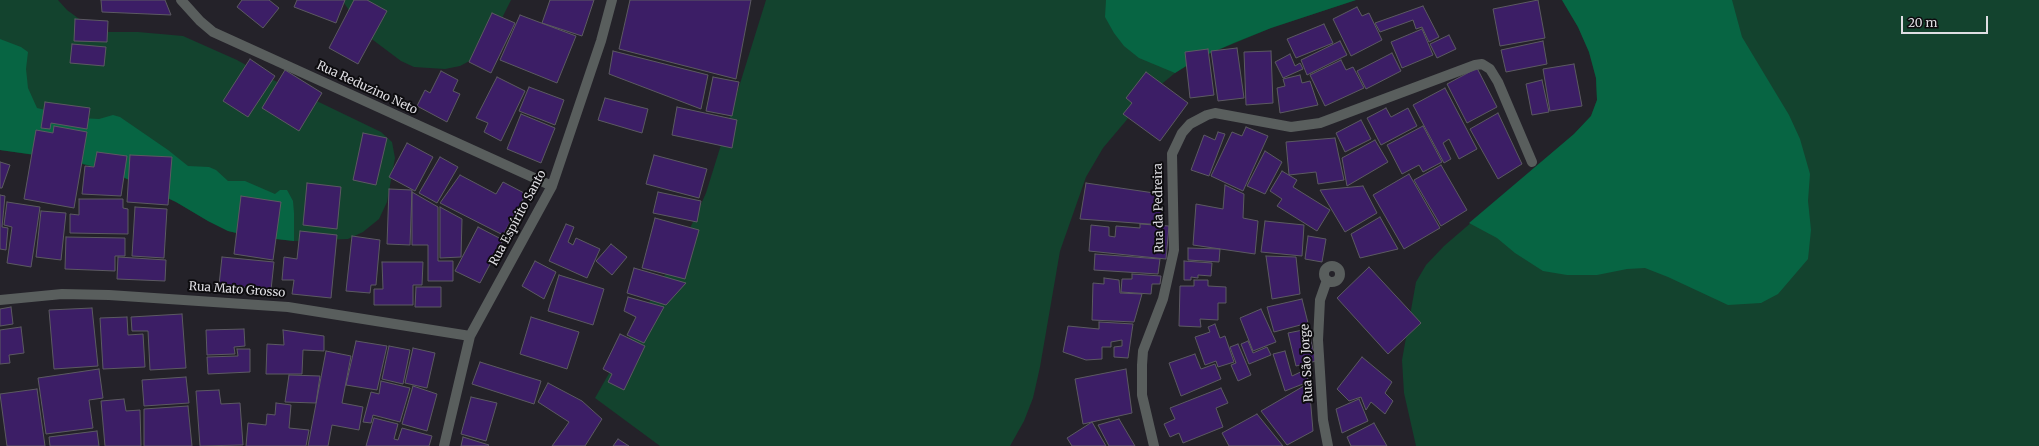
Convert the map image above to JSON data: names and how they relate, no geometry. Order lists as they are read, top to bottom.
{
  "streets": {
    "street": [
      "Rua Reduzino Neto",
      "Rua da Pedreira",
      "Rua Espírito Santo",
      "Rua Mato Grosso",
      "Rua São Jorge"
    ]
  },
  "crossings": [
    ["Rua Reduzino Neto", "Rua Espírito Santo"],
    ["Rua Espírito Santo", "Rua Mato Grosso"]
  ],
  "scale_bar": "20 m"
}
